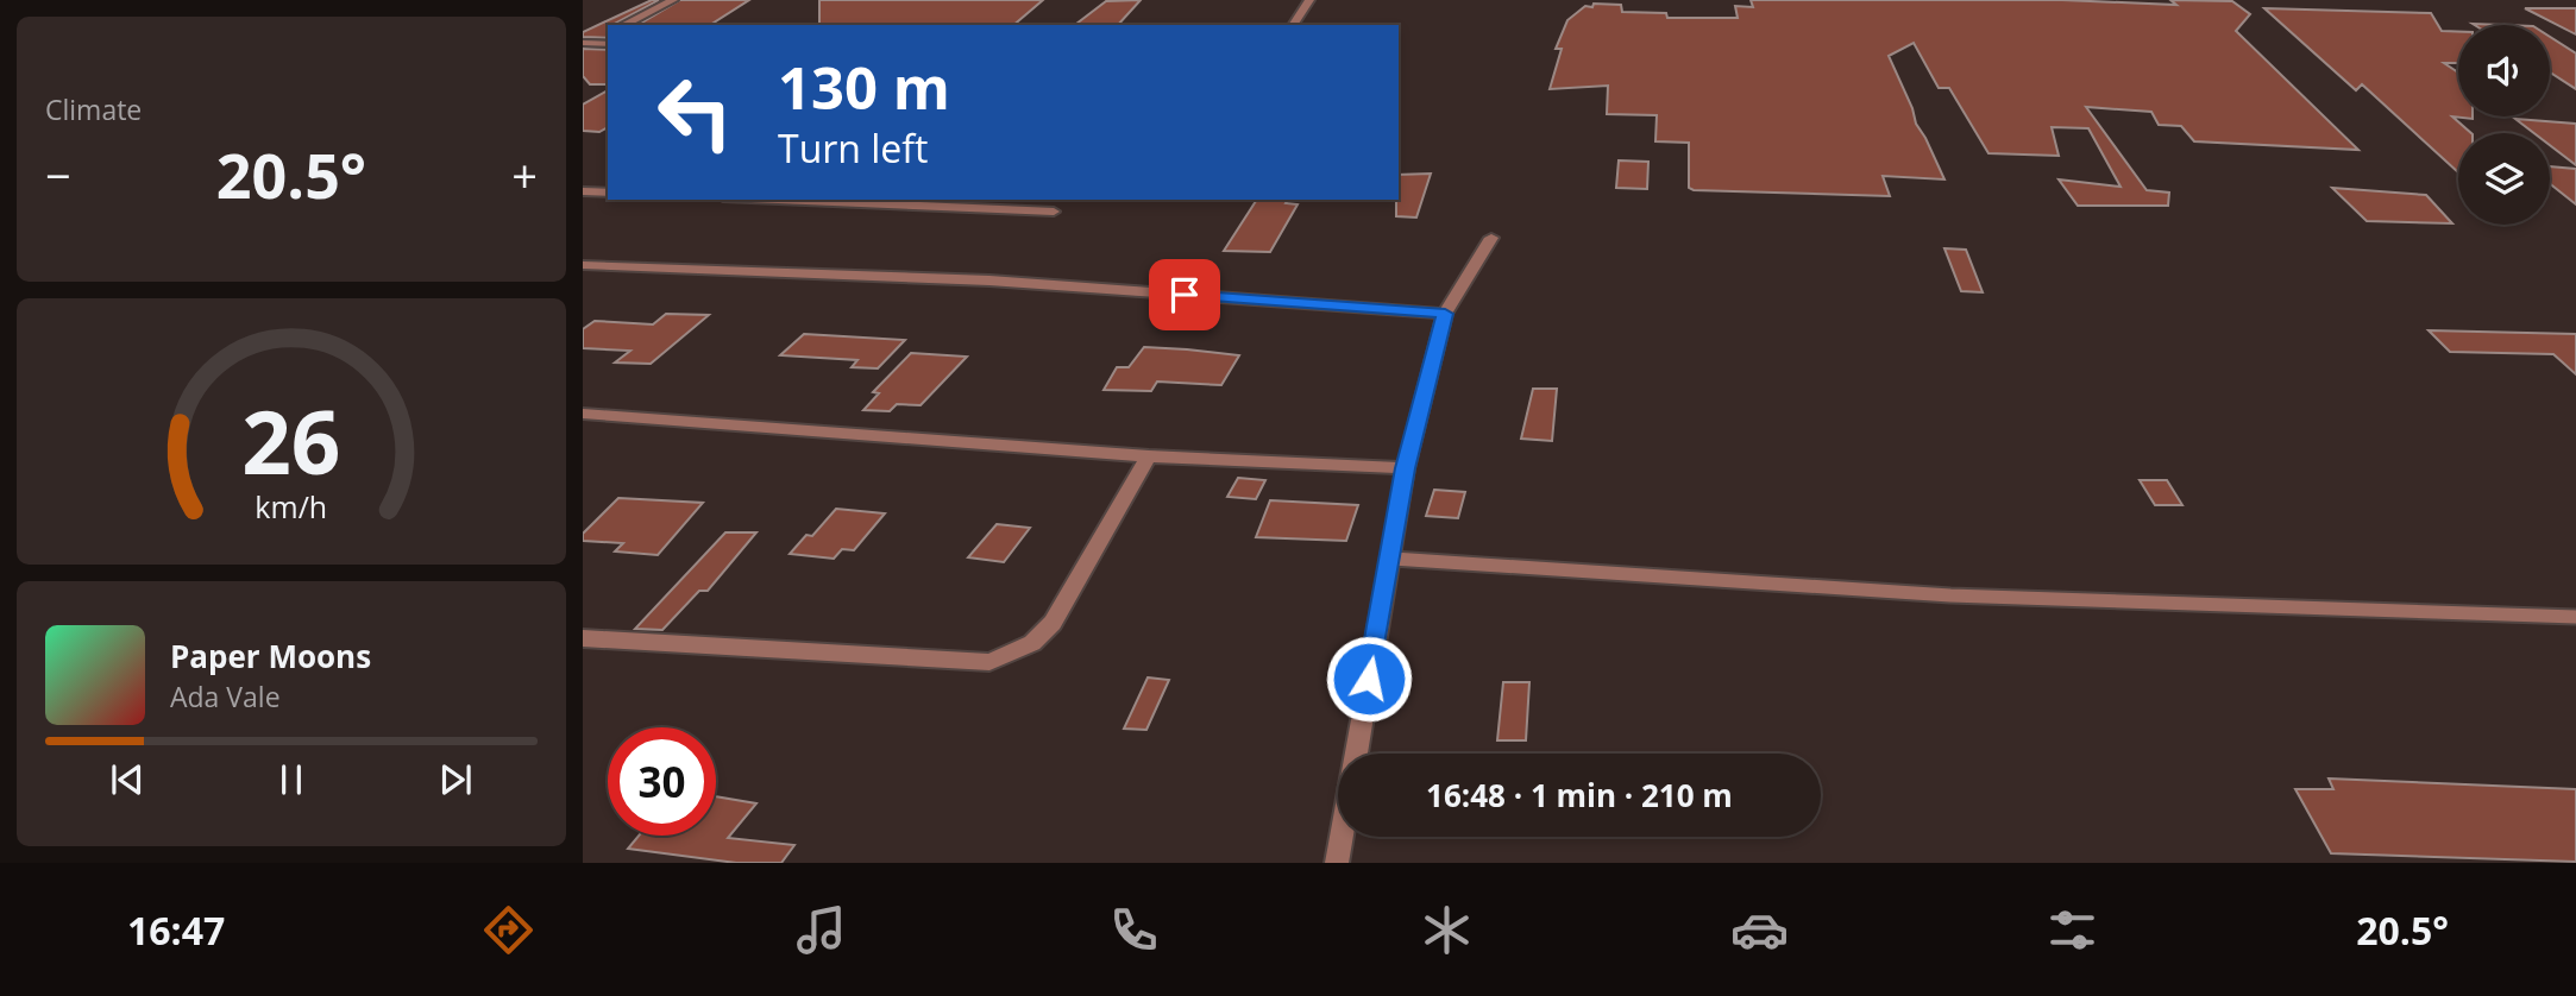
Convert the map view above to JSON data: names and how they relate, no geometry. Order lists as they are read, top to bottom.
{
  "page": {
    "tile": "Climate",
    "turn": ["130 m", "Turn left"],
    "heat": ["−", "20.5°", "+"],
    "song": ["Paper Moons", "Ada Vale"],
    "limit": "30",
    "trip": "16:48 · 1 min · 210 m",
    "tabs": ["16:47", "20.5°"],
    "gauge": ["26", "km/h"]
  }
}
